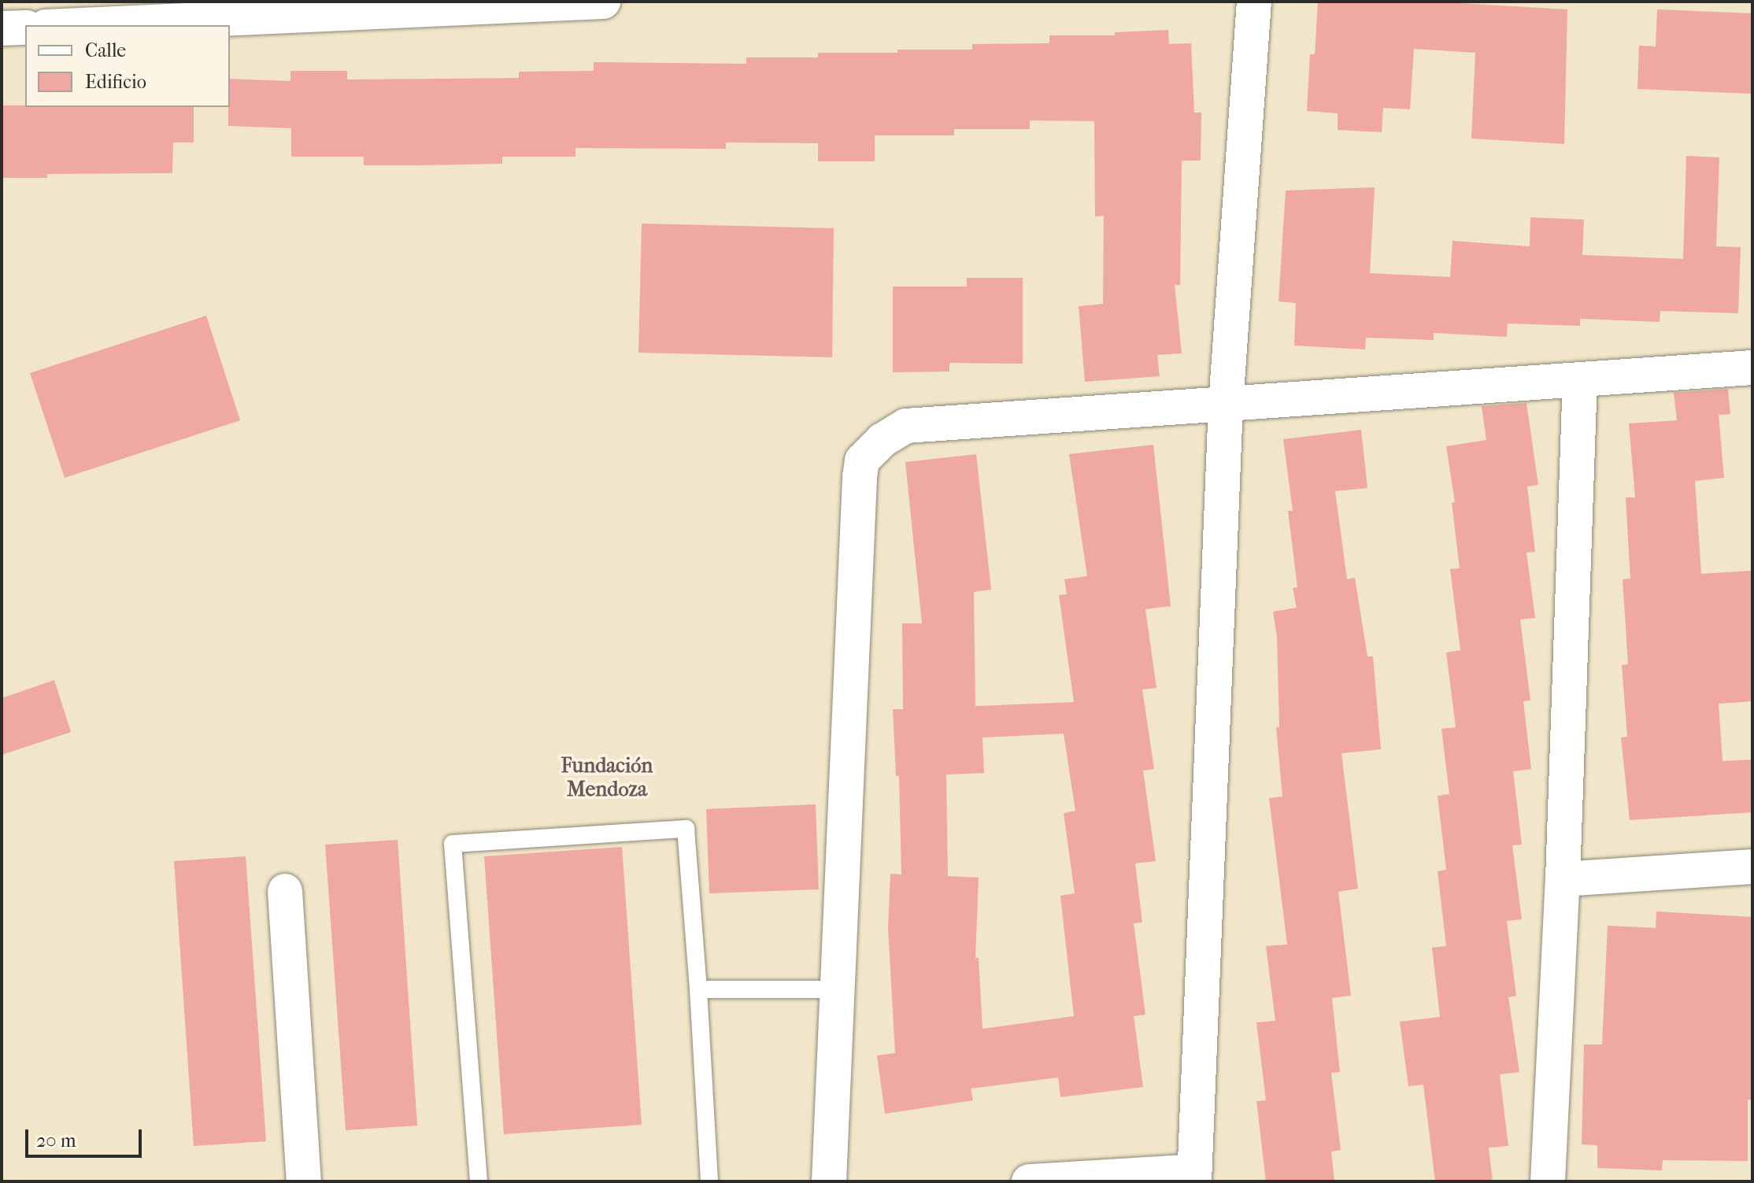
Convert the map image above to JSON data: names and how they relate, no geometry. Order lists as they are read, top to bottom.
{
  "districts": ["Fundación Mendoza"],
  "legend": ["Calle", "Edificio"],
  "scale_bar": "20 m"
}
